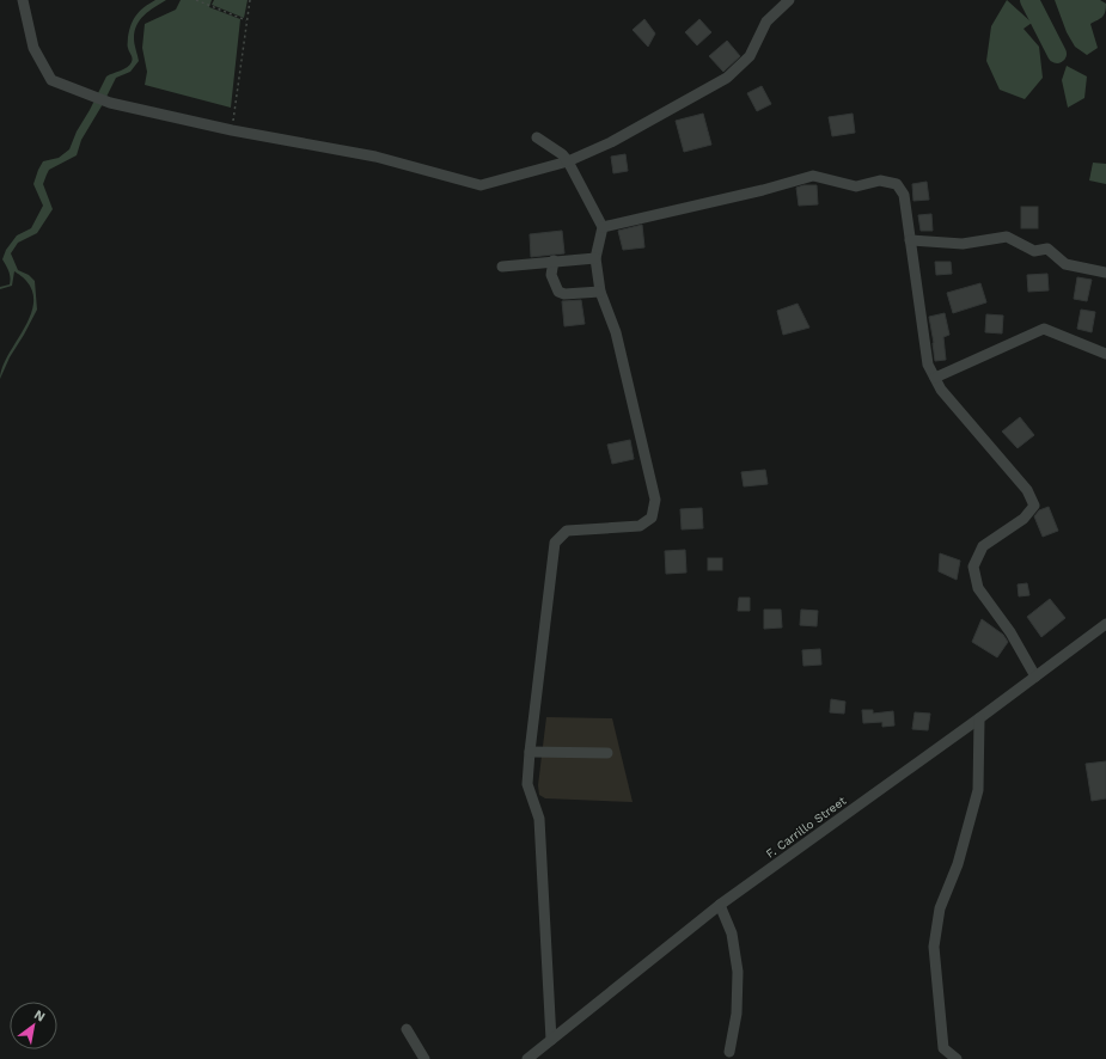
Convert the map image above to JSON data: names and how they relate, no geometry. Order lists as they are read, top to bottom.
{
  "streets": {
    "street": ["F. Carrillo Street"]
  },
  "north": "top right"
}
